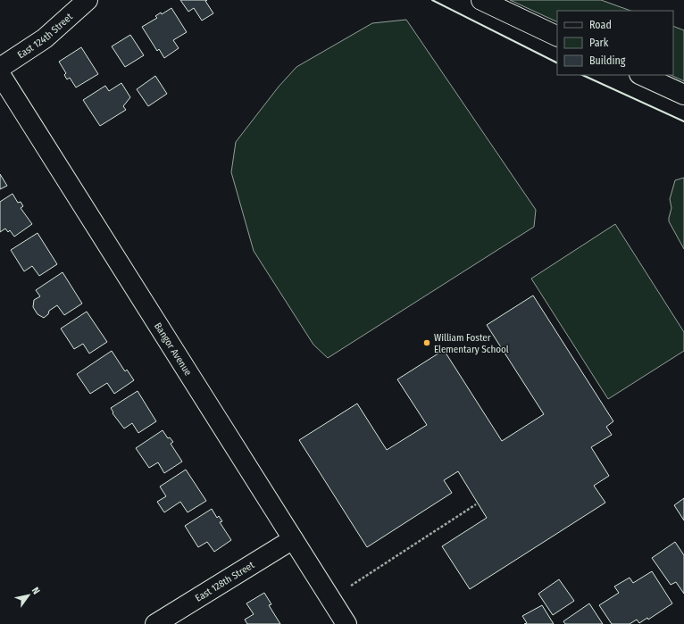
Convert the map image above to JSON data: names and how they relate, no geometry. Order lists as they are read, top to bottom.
{
  "streets": {
    "main road": ["East 124th Street", "Bangor Avenue", "East 128th Street"]
  },
  "crossings": [
    ["Bangor Avenue", "East 128th Street"]
  ],
  "places": ["William Foster Elementary School"],
  "legend": ["Road", "Park", "Building"],
  "north": "top right"
}
